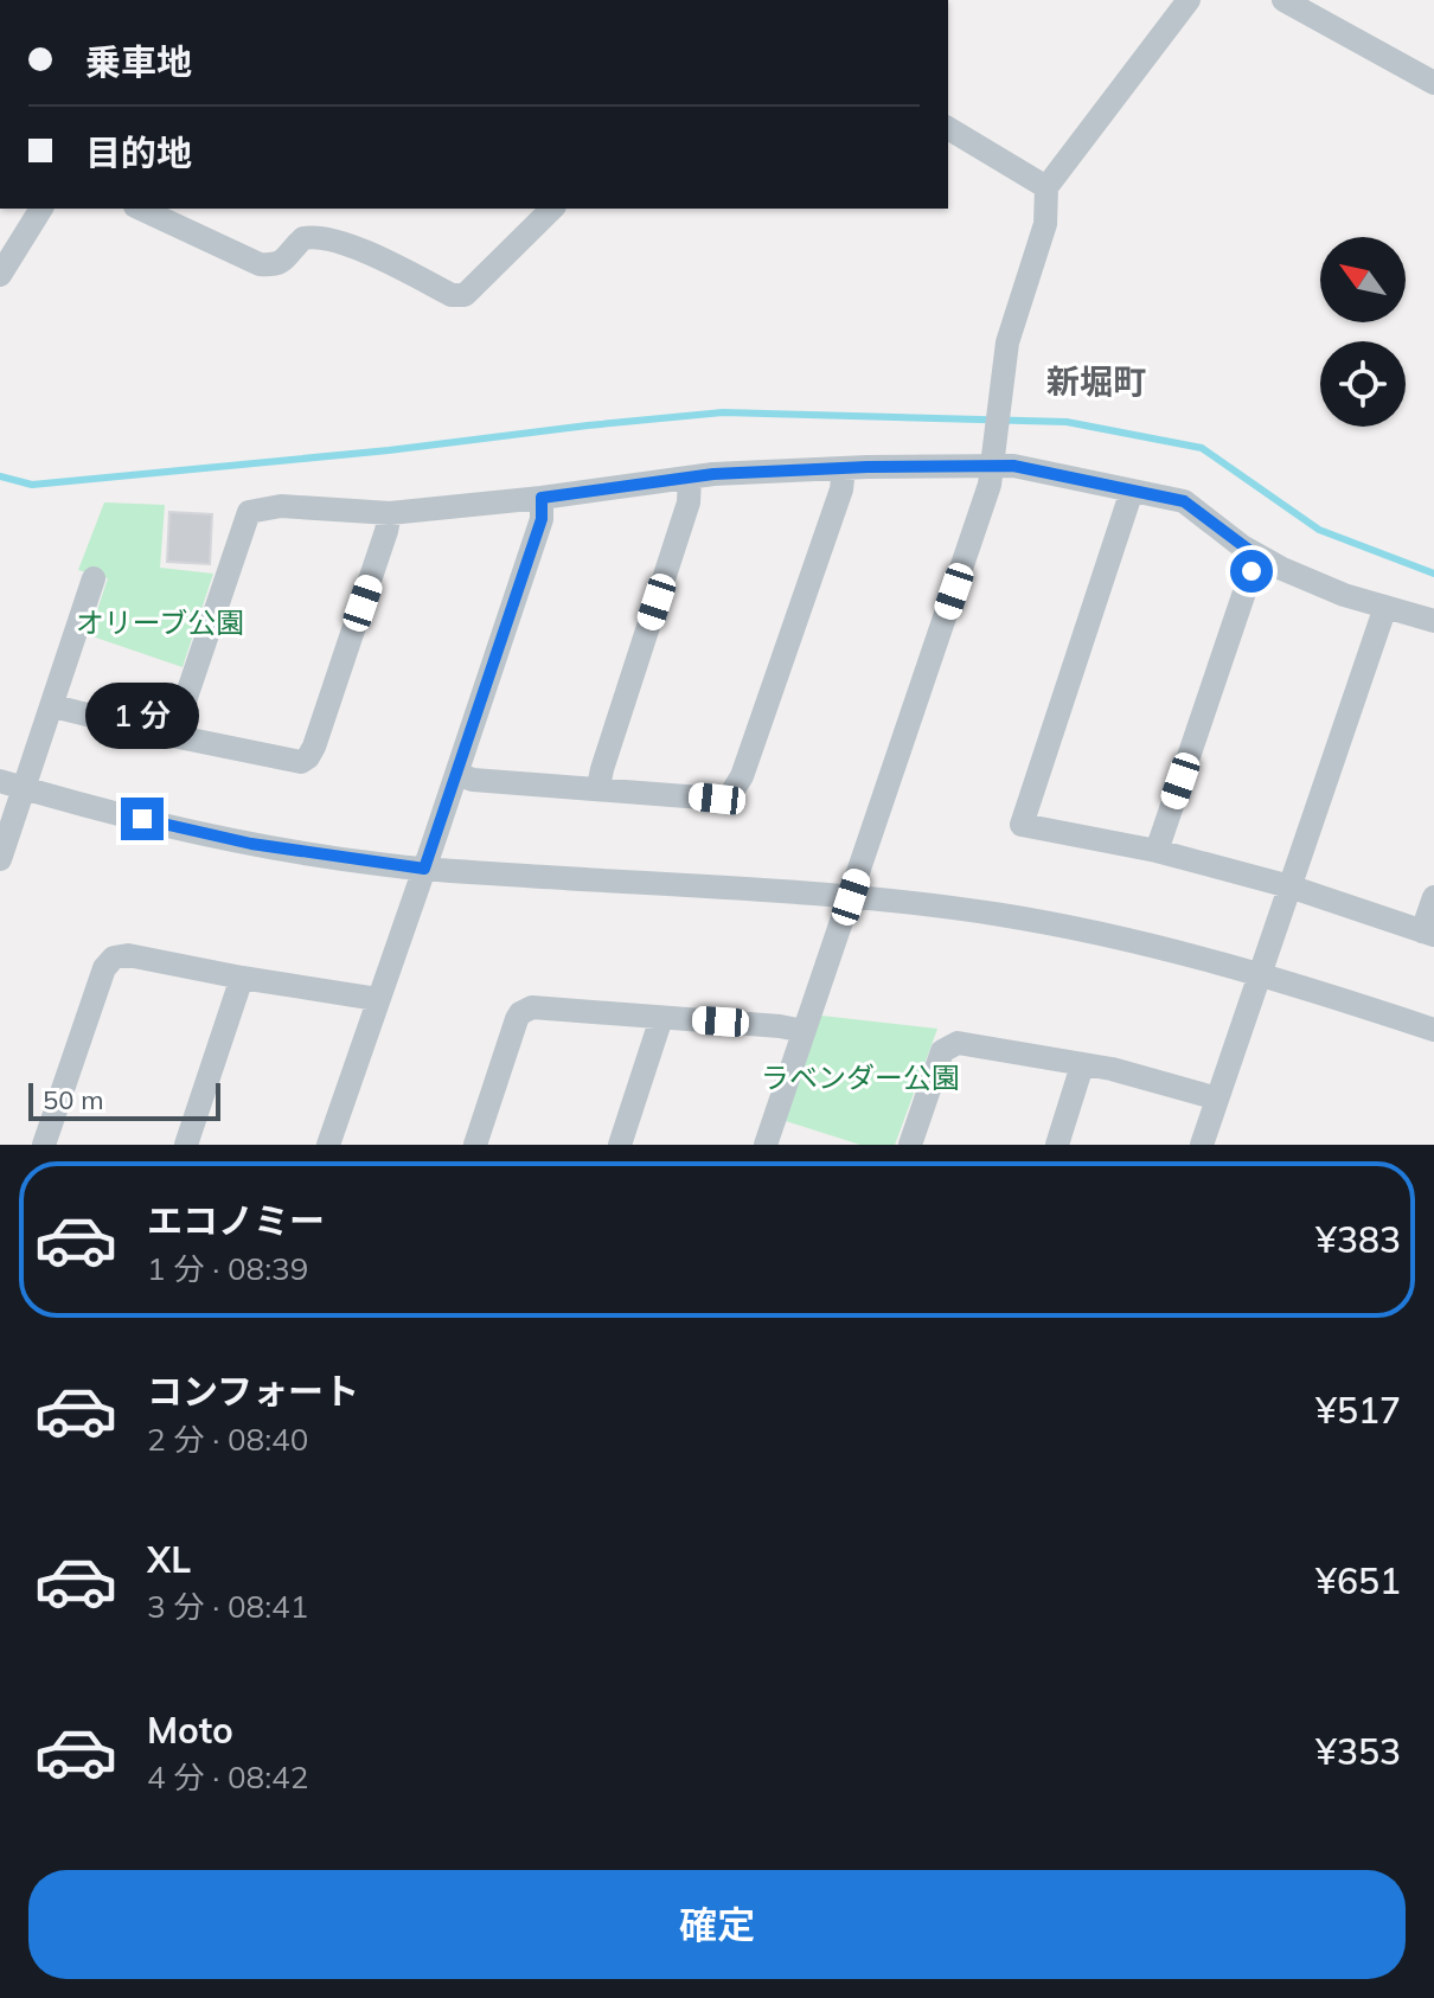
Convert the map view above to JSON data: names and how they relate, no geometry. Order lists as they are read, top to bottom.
{
  "districts": ["新堀町"],
  "parks": ["オリーブ公園", "ラベンダー公園"],
  "scale_bar": "50 m",
  "north": "top left",
  "page": {
    "banner": ["乗車地", "目的地"],
    "bubble": "1 分",
    "scale": "50 m",
    "list": [
      {
        "name": "エコノミー",
        "note": "1 分 · 08:39",
        "value": "¥383"
      },
      {
        "name": "コンフォート",
        "note": "2 分 · 08:40",
        "value": "¥517"
      },
      {
        "name": "XL",
        "note": "3 分 · 08:41",
        "value": "¥651"
      },
      {
        "name": "Moto",
        "note": "4 分 · 08:42",
        "value": "¥353"
      }
    ],
    "buttons": "確定"
  }
}
